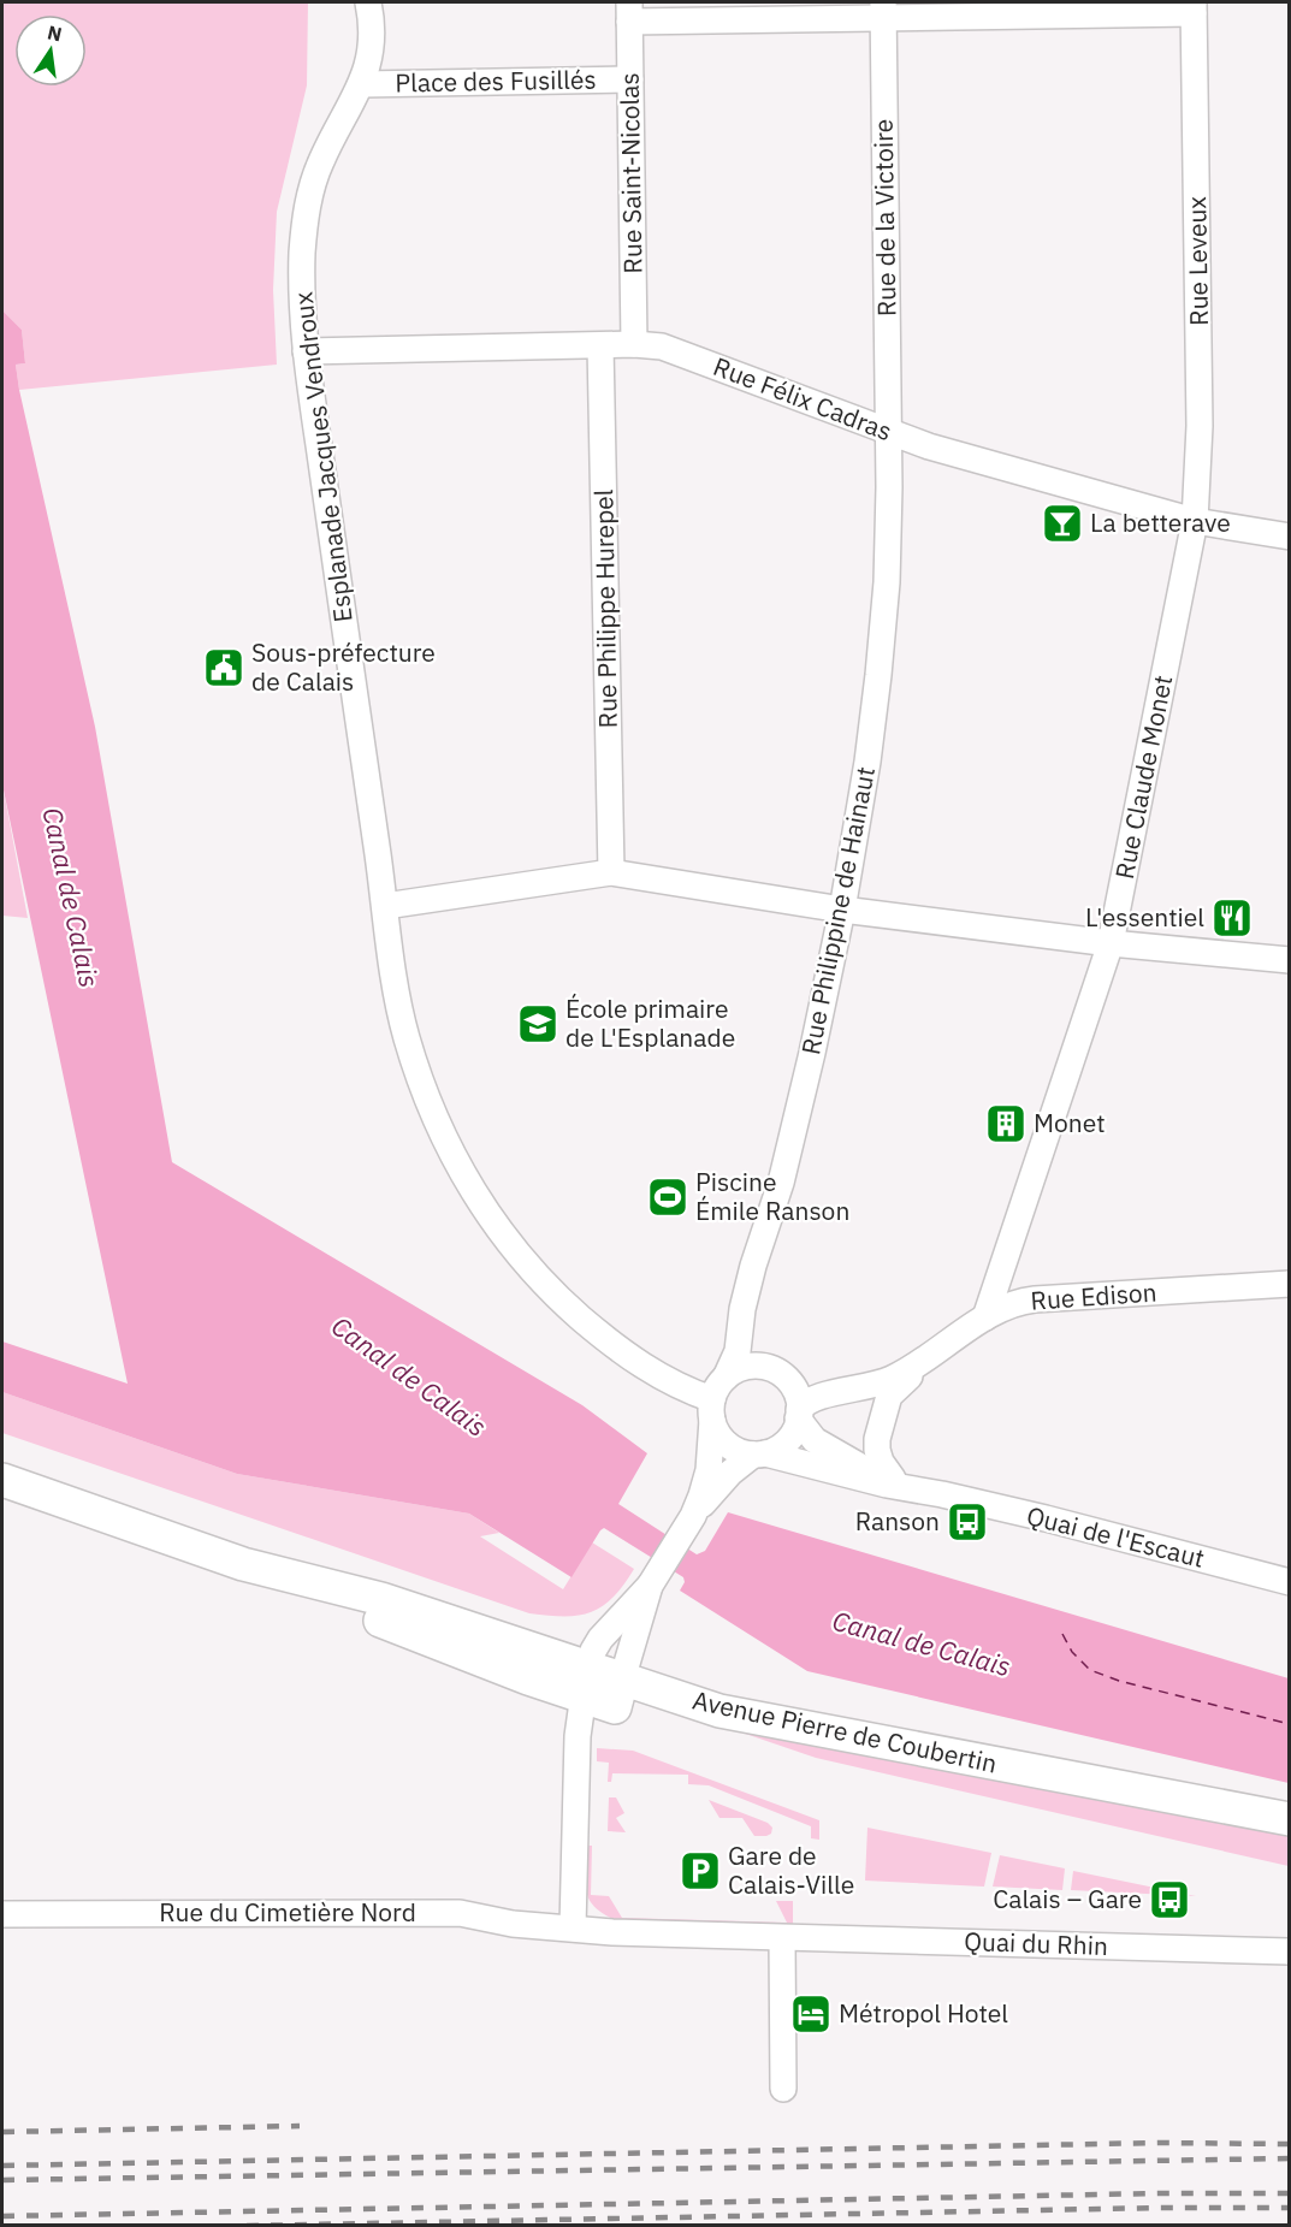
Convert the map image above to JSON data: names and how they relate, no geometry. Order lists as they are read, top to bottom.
{
  "streets": {
    "street": [
      "Place des Fusillés",
      "Rue Saint-Nicolas",
      "Rue de la Victoire",
      "Rue Leveux",
      "Rue Félix Cadras",
      "Esplanade Jacques Vendroux",
      "Rue Philippe Hurepel",
      "Rue Claude Monet",
      "Rue Philippine de Hainaut",
      "Rue Edison",
      "Quai de l'Escaut",
      "Avenue Pierre de Coubertin",
      "Rue du Cimetière Nord",
      "Quai du Rhin"
    ]
  },
  "crossings": [
    ["Place des Fusillés", "Rue Saint-Nicolas"],
    ["Place des Fusillés", "Esplanade Jacques Vendroux"],
    ["Rue Saint-Nicolas", "Rue Félix Cadras"],
    ["Rue de la Victoire", "Rue Félix Cadras"],
    ["Rue de la Victoire", "Rue Philippine de Hainaut"],
    ["Rue Leveux", "Rue Félix Cadras"],
    ["Rue Leveux", "Rue Claude Monet"],
    ["Rue Félix Cadras", "Esplanade Jacques Vendroux"],
    ["Rue Félix Cadras", "Rue Philippe Hurepel"],
    ["Rue Félix Cadras", "Rue Claude Monet"],
    ["Rue Félix Cadras", "Rue Philippine de Hainaut"],
    ["Esplanade Jacques Vendroux", "Rue Philippine de Hainaut"],
    ["Esplanade Jacques Vendroux", "Rue Edison"],
    ["Esplanade Jacques Vendroux", "Quai de l'Escaut"],
    ["Rue Claude Monet", "Rue Edison"],
    ["Rue Philippine de Hainaut", "Rue Edison"],
    ["Rue Philippine de Hainaut", "Quai de l'Escaut"],
    ["Rue Edison", "Quai de l'Escaut"],
    ["Rue du Cimetière Nord", "Quai du Rhin"]
  ],
  "water": ["Canal de Calais"],
  "places": {
    "bar": ["La betterave"],
    "public building": ["Sous-préfecture de Calais"],
    "restaurant": ["L'essentiel"],
    "school or university": ["École primaire de L'Esplanade"],
    "building": ["Monet"],
    "sports": ["Piscine Émile Ranson"],
    "bus stop": ["Ranson", "Calais – Gare"],
    "parking": ["Gare de Calais-Ville"],
    "hotel": ["Métropol Hotel"]
  },
  "north": "top"
}
